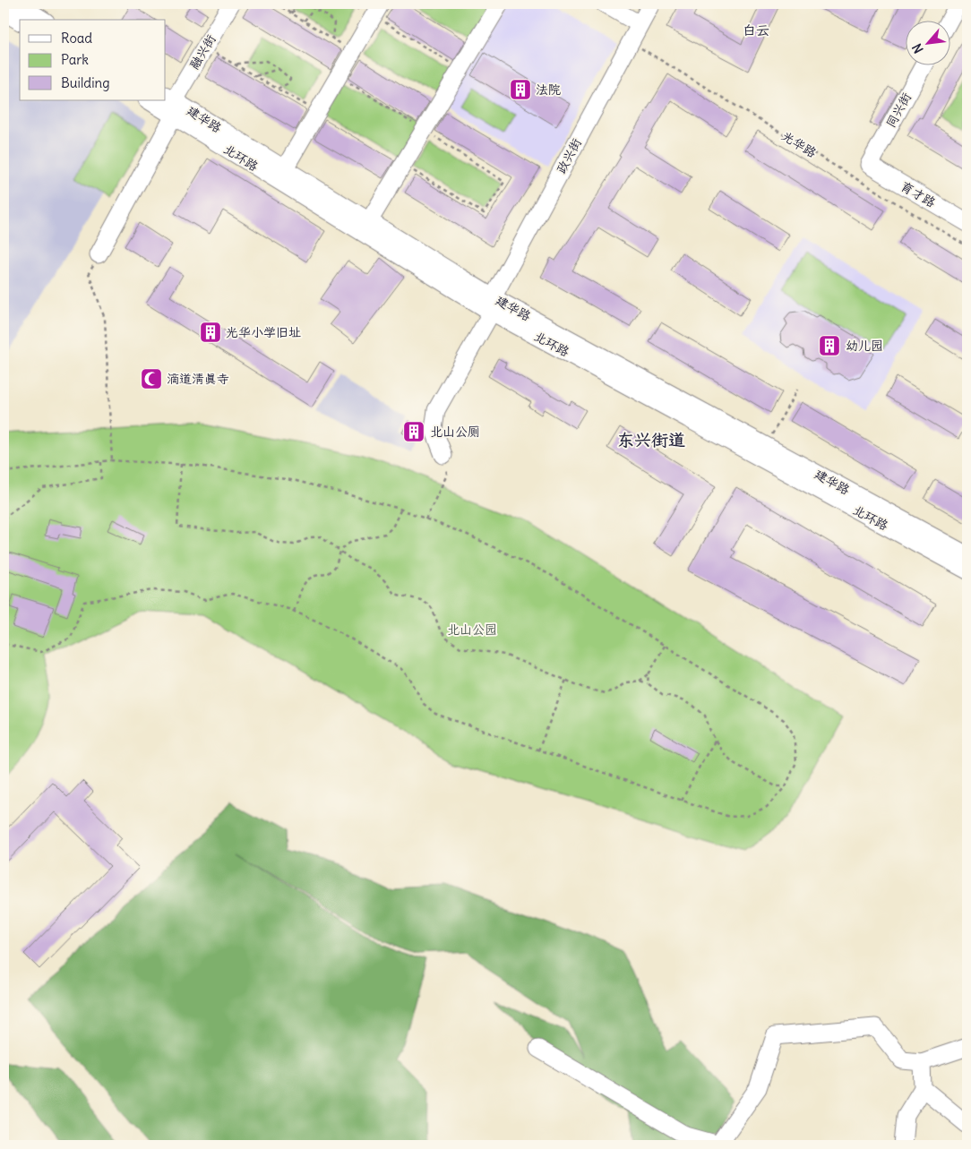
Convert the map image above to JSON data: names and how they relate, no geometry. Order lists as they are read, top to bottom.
{
  "streets": {
    "street": [
      "融兴街",
      "同兴街",
      "建华路",
      "政兴街",
      "北环路",
      "育才路"
    ],
    "path": ["光华路"]
  },
  "crossings": [
    ["融兴街", "北环路"],
    ["同兴街", "育才路"],
    ["建华路", "政兴街"],
    ["建华路", "北环路"],
    ["光华路", "政兴街"],
    ["政兴街", "北环路"]
  ],
  "districts": ["白云", "东兴街道"],
  "parks": ["北山公园"],
  "places": {
    "building": [
      "法院",
      "光华小学旧址",
      "幼儿园",
      "北山公厕"
    ],
    "mosque": ["滴道清真寺"]
  },
  "legend": ["Road", "Park", "Building"],
  "north": "bottom left"
}
